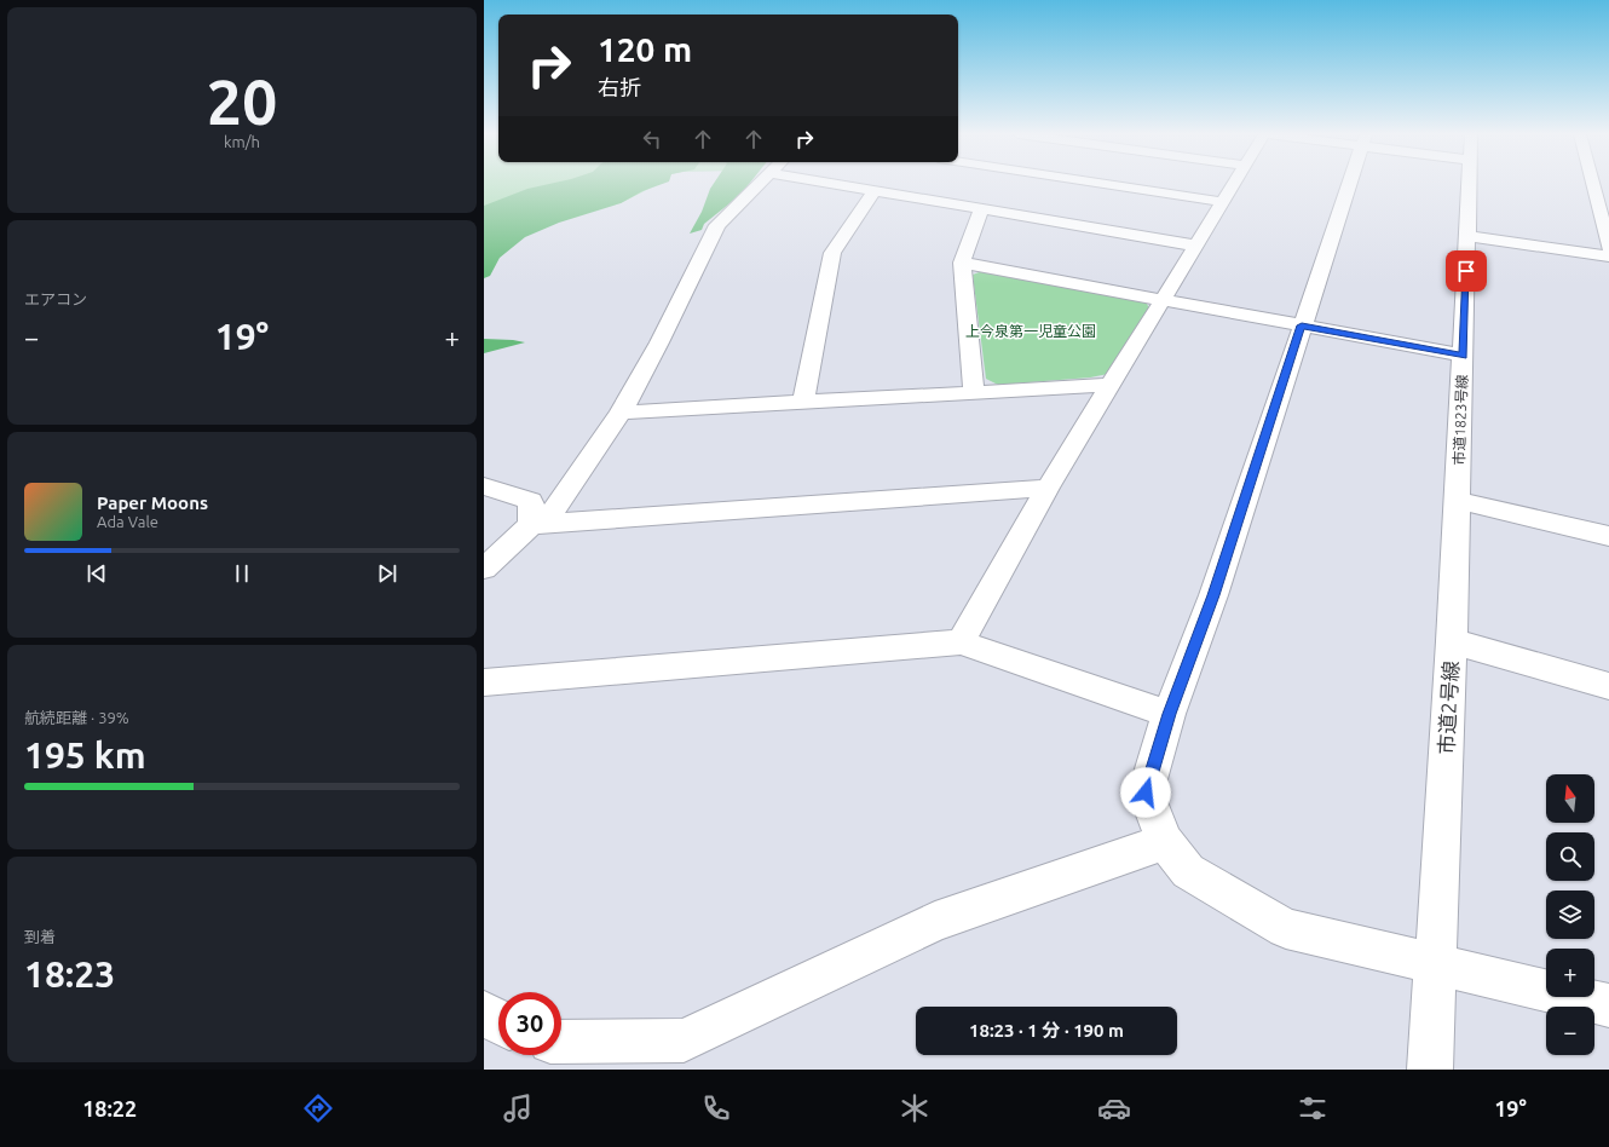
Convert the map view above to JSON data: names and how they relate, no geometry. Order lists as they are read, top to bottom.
{
  "streets": {
    "street": ["市道1823号線", "市道2号線"]
  },
  "crossings": [
    ["市道1823号線", "市道2号線"]
  ],
  "parks": ["上今泉第一児童公園"],
  "north": "top",
  "page": {
    "tile": [
      ["20", "km/h"],
      "エアコン",
      ["航続距離 · 39%", "195 km"],
      ["到着", "18:23"]
    ],
    "turn": ["120 m", "右折"],
    "heat": ["−", "19°", "+"],
    "song": ["Paper Moons", "Ada Vale"],
    "map_buttons": ["+", "−"],
    "limit": "30",
    "trip": "18:23 · 1 分 · 190 m",
    "tabs": ["18:22", "19°"]
  }
}
